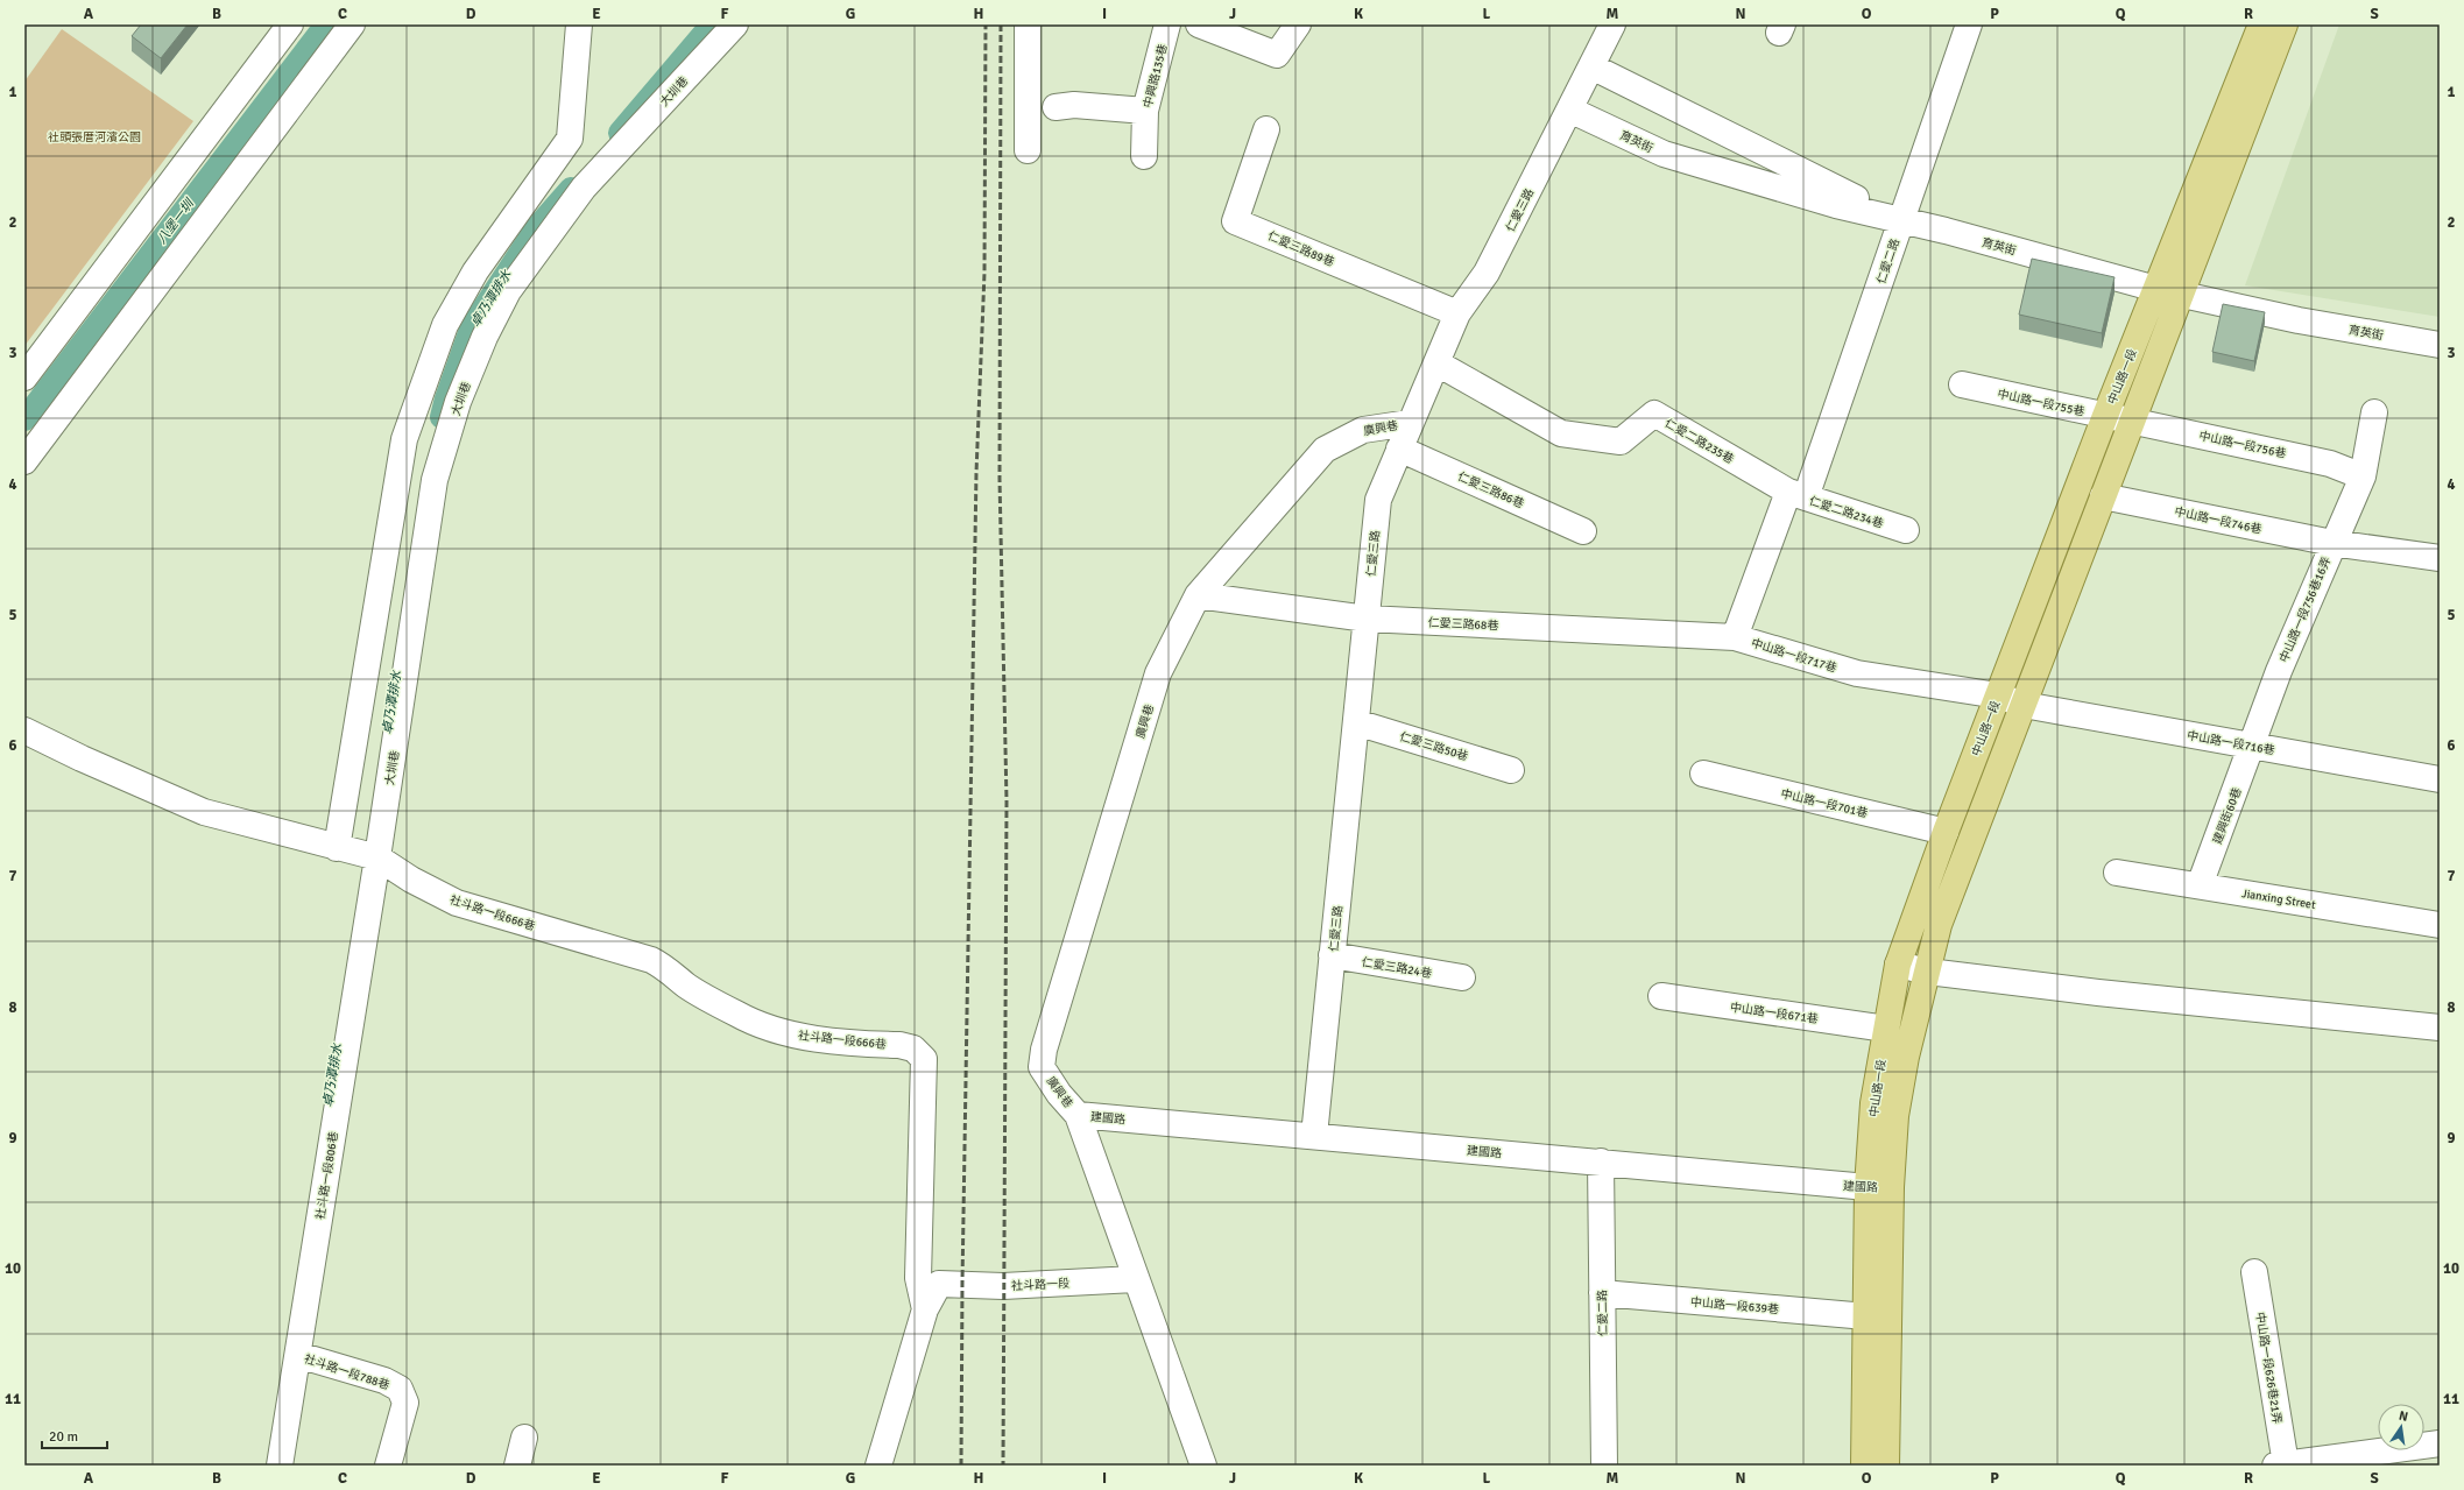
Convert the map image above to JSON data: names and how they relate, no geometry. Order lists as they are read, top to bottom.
{
  "streets": {
    "main road": ["中山路一段"],
    "street": [
      "中興路135巷",
      "大圳巷",
      "育英街",
      "仁愛三路",
      "仁愛三路89巷",
      "仁愛二路",
      "中山路一段755巷",
      "廣興巷",
      "仁愛二路235巷",
      "中山路一段756巷",
      "仁愛三路86巷",
      "仁愛二路234巷",
      "中山路一段746巷",
      "中山路一段756巷16弄",
      "仁愛三路68巷",
      "中山路一段717巷",
      "中山路一段716巷",
      "仁愛三路50巷",
      "中山路一段701巷",
      "建興街60巷",
      "Jianxing Street",
      "社斗路一段666巷",
      "仁愛三路24巷",
      "中山路一段671巷",
      "建國路",
      "社斗路一段806巷",
      "社斗路一段",
      "中山路一段639巷",
      "中山路一段626巷21弄",
      "社斗路一段788巷"
    ]
  },
  "crossings": [
    ["大圳巷", "社斗路一段666巷"],
    ["大圳巷", "社斗路一段806巷"],
    ["育英街", "仁愛三路"],
    ["育英街", "仁愛二路"],
    ["育英街", "中山路一段"],
    ["仁愛三路", "仁愛三路89巷"],
    ["仁愛三路", "廣興巷"],
    ["仁愛三路", "仁愛二路235巷"],
    ["仁愛三路", "仁愛三路86巷"],
    ["仁愛三路", "仁愛三路68巷"],
    ["仁愛三路", "仁愛三路50巷"],
    ["仁愛三路", "仁愛三路24巷"],
    ["仁愛三路", "建國路"],
    ["仁愛二路", "仁愛二路235巷"],
    ["仁愛二路", "仁愛二路234巷"],
    ["仁愛二路", "中山路一段717巷"],
    ["仁愛二路", "建國路"],
    ["仁愛二路", "中山路一段639巷"],
    ["中山路一段", "中山路一段755巷"],
    ["中山路一段", "中山路一段756巷"],
    ["中山路一段", "中山路一段746巷"],
    ["中山路一段", "中山路一段717巷"],
    ["中山路一段", "中山路一段716巷"],
    ["中山路一段", "中山路一段701巷"],
    ["中山路一段", "中山路一段671巷"],
    ["中山路一段", "建國路"],
    ["中山路一段", "中山路一段639巷"],
    ["中山路一段755巷", "中山路一段756巷"],
    ["廣興巷", "仁愛三路68巷"],
    ["廣興巷", "建國路"],
    ["仁愛二路235巷", "仁愛二路234巷"],
    ["中山路一段756巷", "中山路一段756巷16弄"],
    ["中山路一段746巷", "中山路一段756巷16弄"],
    ["中山路一段756巷16弄", "中山路一段716巷"],
    ["中山路一段756巷16弄", "建興街60巷"],
    ["仁愛三路68巷", "中山路一段717巷"],
    ["中山路一段717巷", "中山路一段716巷"],
    ["中山路一段716巷", "建興街60巷"],
    ["建興街60巷", "Jianxing Street"],
    ["社斗路一段666巷", "社斗路一段806巷"],
    ["社斗路一段666巷", "社斗路一段"],
    ["社斗路一段806巷", "社斗路一段788巷"]
  ],
  "water": ["八堡一圳", "卓乃潭排水"],
  "parks": ["社頭張厝河濱公園"],
  "scale_bar": "20 m",
  "north": "top",
  "grid": {
    "columns": [
      "A",
      "B",
      "C",
      "D",
      "E",
      "F",
      "G",
      "H",
      "I",
      "J",
      "K",
      "L",
      "M",
      "N",
      "O",
      "P",
      "Q",
      "R",
      "S"
    ],
    "rows": [
      "1",
      "2",
      "3",
      "4",
      "5",
      "6",
      "7",
      "8",
      "9",
      "10",
      "11"
    ]
  }
}
